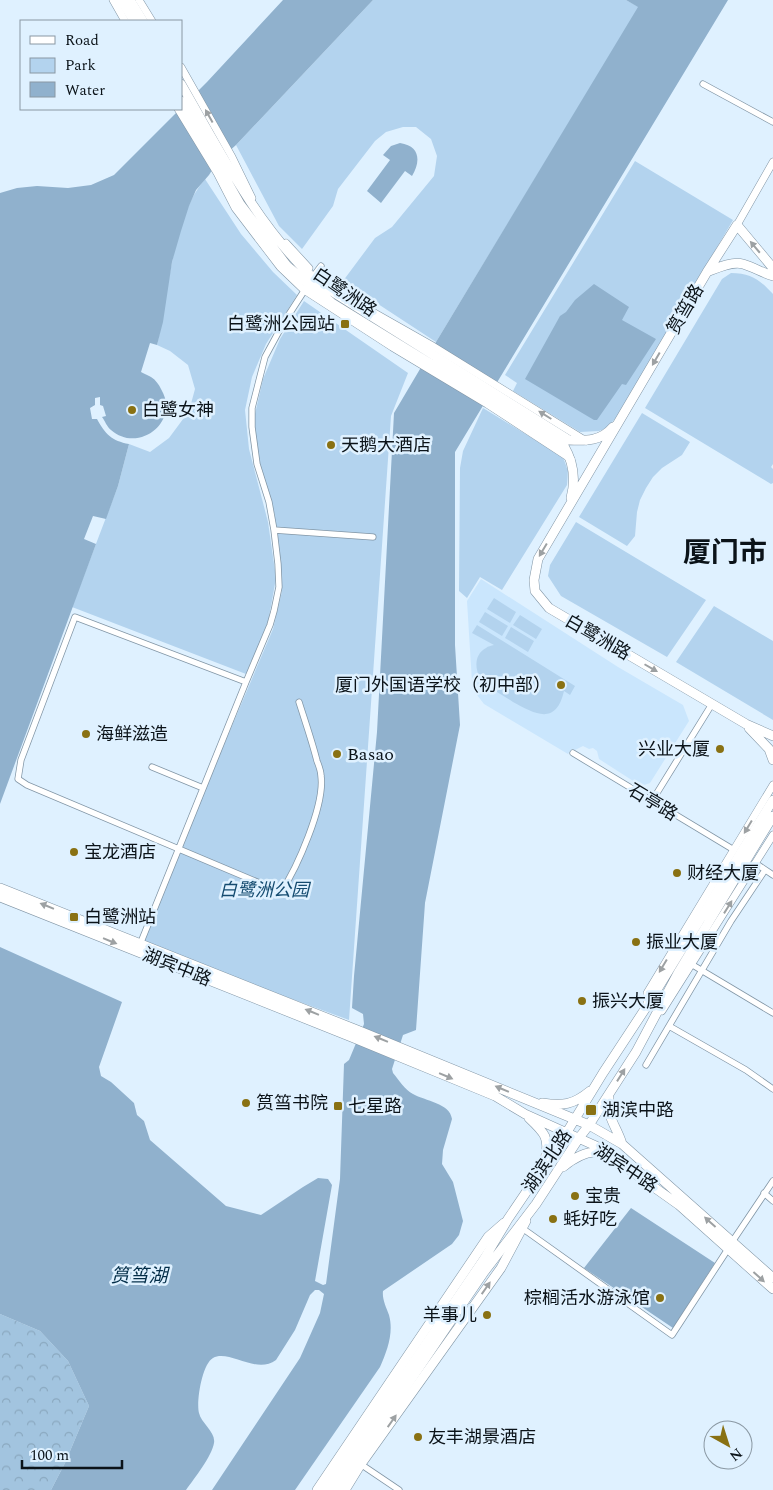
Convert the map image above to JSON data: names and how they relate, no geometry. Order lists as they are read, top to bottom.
{
  "streets": {
    "main road": [
      "白鹭洲路",
      "筼筜路",
      "湖宾中路",
      "湖滨北路"
    ],
    "street": ["石亭路"]
  },
  "crossings": [
    ["白鹭洲路", "筼筜路"],
    ["湖宾中路", "湖滨北路"]
  ],
  "one_way": ["筼筜路"],
  "districts": ["厦门市"],
  "water": ["筼筜湖"],
  "parks": ["白鹭洲公园"],
  "places": {
    "transit": [
      "白鹭洲公园站",
      "白鹭洲站",
      "七星路",
      "湖滨中路"
    ],
    "other": [
      "白鹭女神",
      "天鹅大酒店",
      "厦门外国语学校（初中部）",
      "海鲜滋造",
      "兴业大厦",
      "Basao",
      "宝龙酒店",
      "财经大厦",
      "振业大厦",
      "振兴大厦",
      "筼筜书院",
      "宝贵",
      "蚝好吃",
      "棕榈活水游泳馆",
      "羊事儿",
      "友丰湖景酒店"
    ]
  },
  "legend": ["Road", "Park", "Water"],
  "scale_bar": "100 m",
  "north": "bottom right"
}
